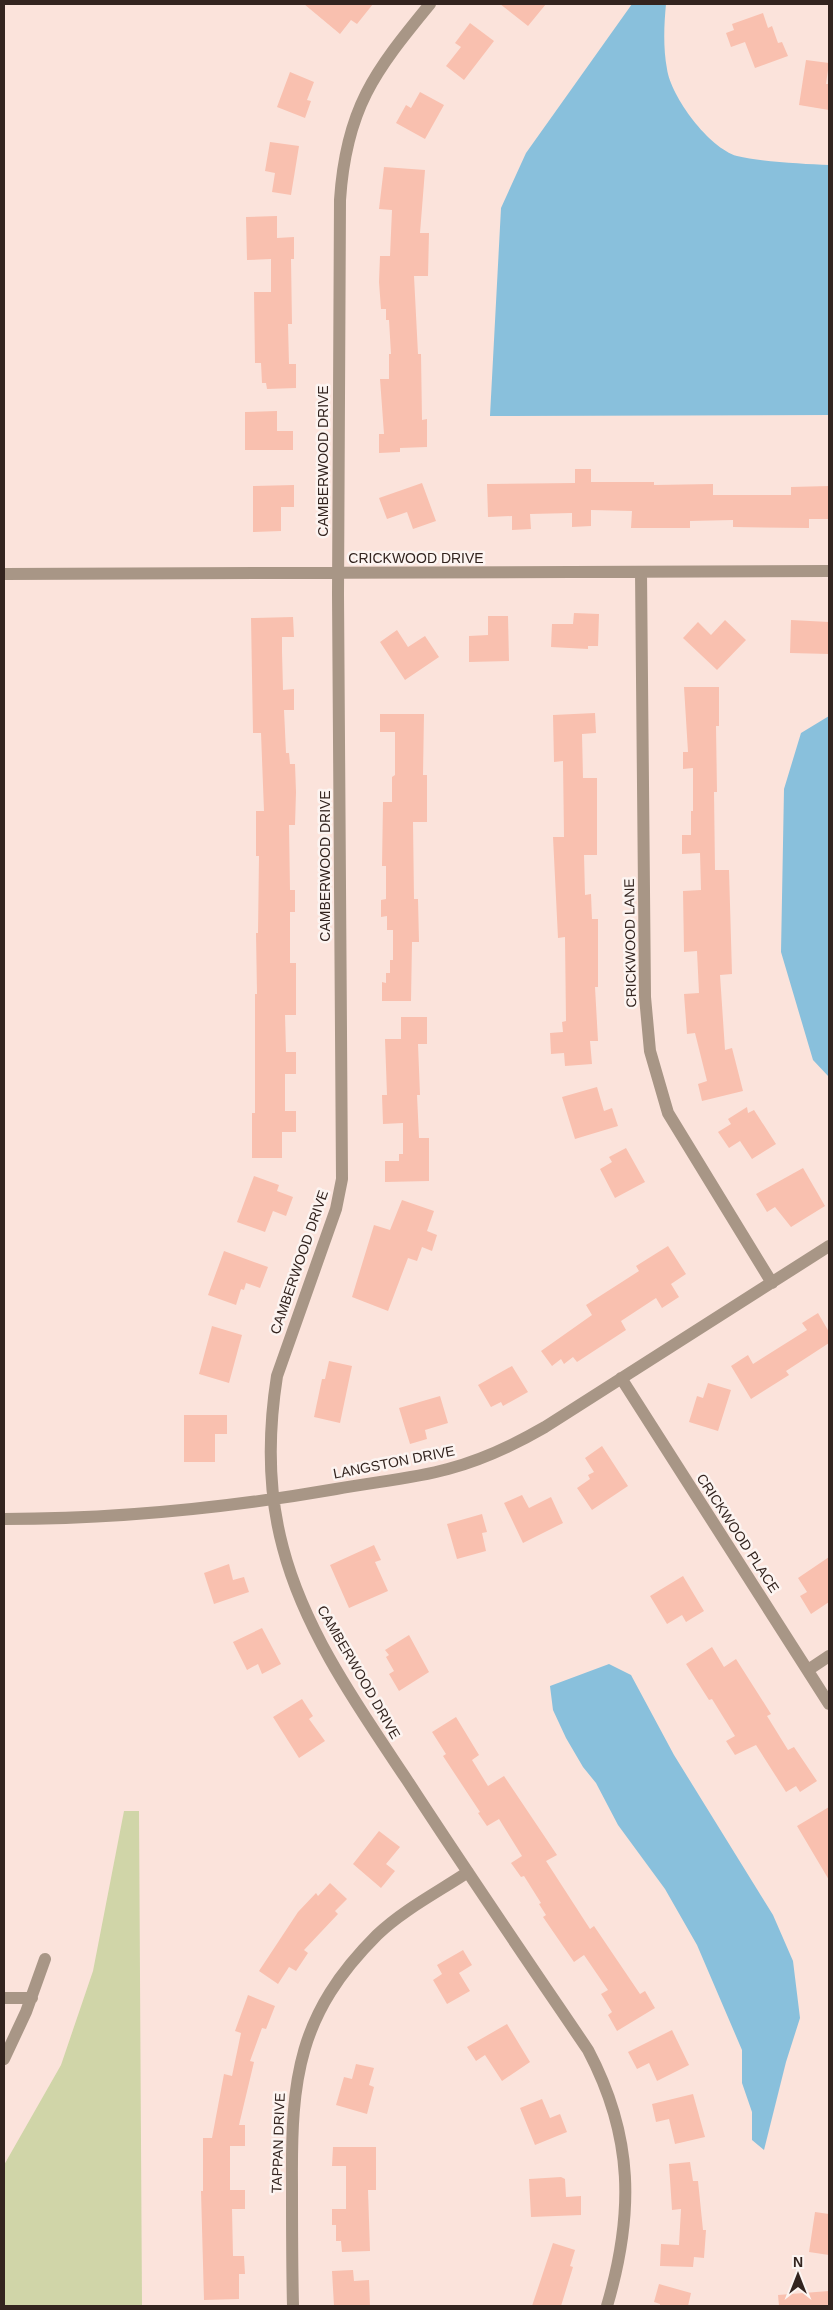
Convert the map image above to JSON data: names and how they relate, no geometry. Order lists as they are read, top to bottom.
{
  "streets": {
    "street": [
      "CAMBERWOOD DRIVE",
      "CRICKWOOD DRIVE",
      "CRICKWOOD LANE",
      "LANGSTON DRIVE",
      "CRICKWOOD PLACE",
      "TAPPAN DRIVE"
    ]
  },
  "crossings": [
    ["CAMBERWOOD DRIVE", "CRICKWOOD DRIVE"],
    ["CAMBERWOOD DRIVE", "LANGSTON DRIVE"],
    ["CAMBERWOOD DRIVE", "TAPPAN DRIVE"],
    ["CRICKWOOD DRIVE", "CRICKWOOD LANE"],
    ["CRICKWOOD LANE", "LANGSTON DRIVE"],
    ["LANGSTON DRIVE", "CRICKWOOD PLACE"]
  ],
  "north": "top"
}
